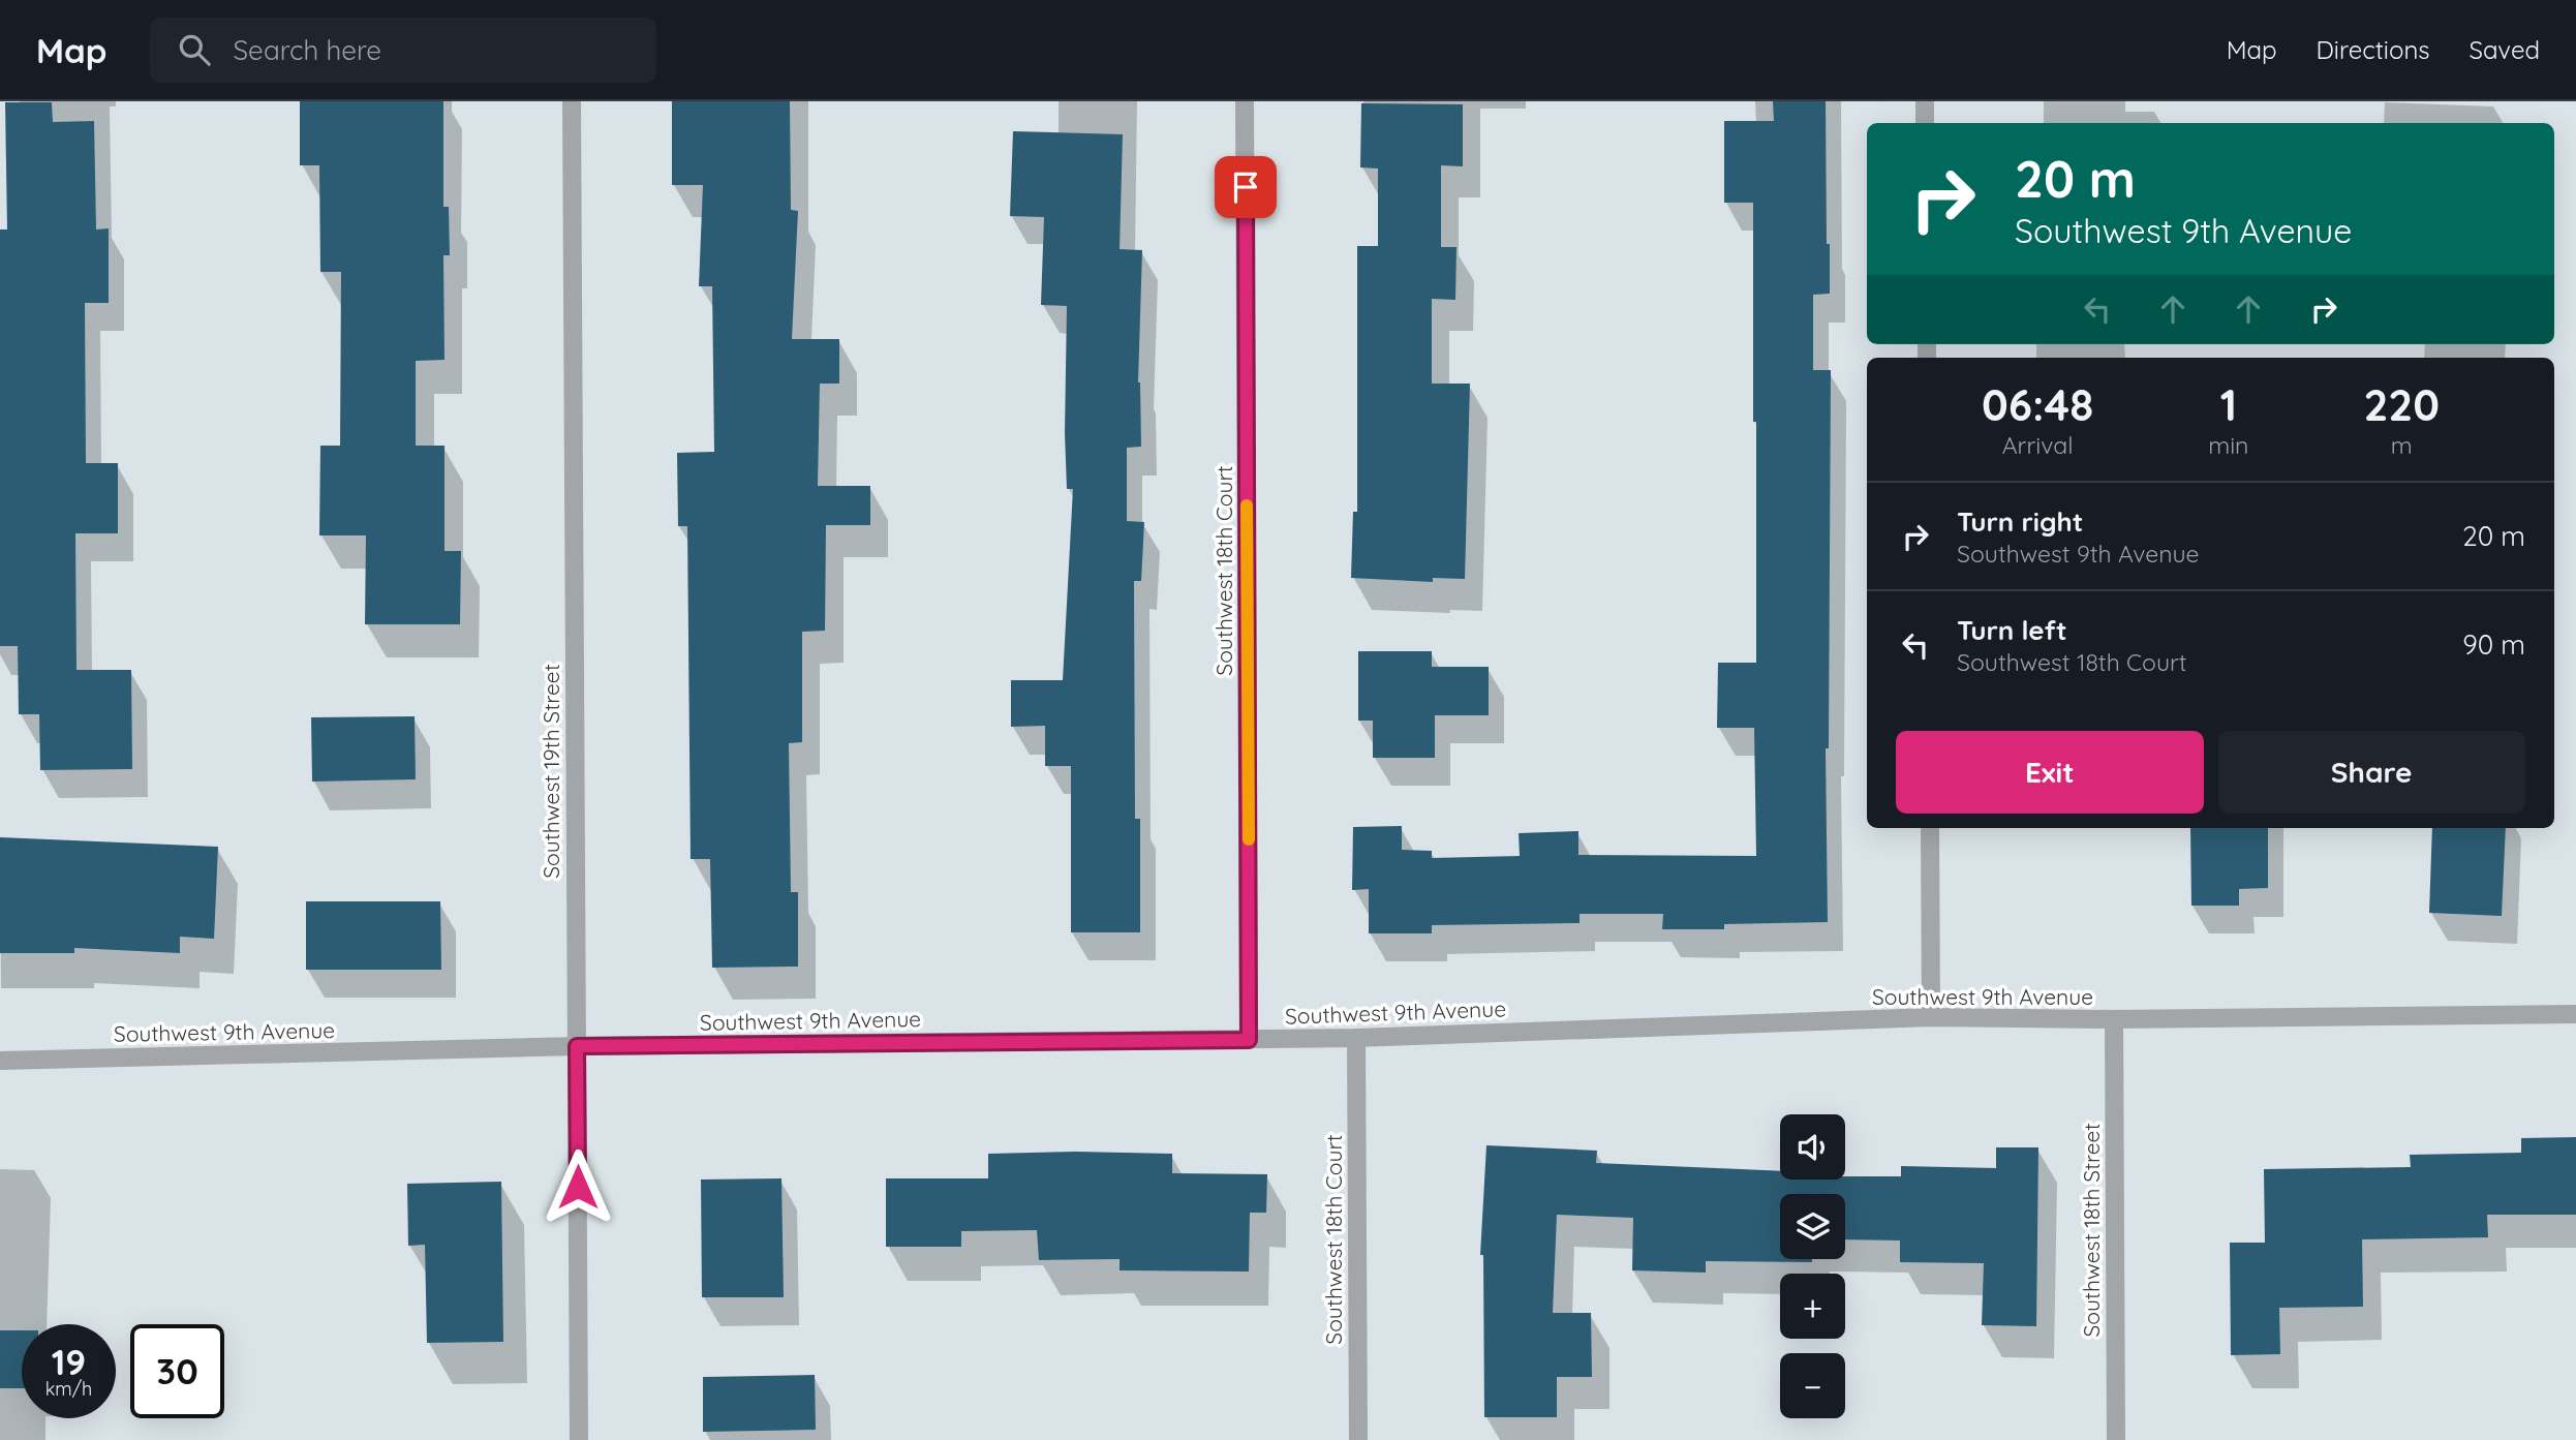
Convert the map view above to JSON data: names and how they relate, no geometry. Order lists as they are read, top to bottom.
{
  "streets": {
    "street": [
      "Southwest 18th Court",
      "Southwest 19th Street",
      "Southwest 9th Avenue",
      "Southwest 18th Street"
    ]
  },
  "crossings": [
    ["Southwest 18th Court", "Southwest 9th Avenue"],
    ["Southwest 19th Street", "Southwest 9th Avenue"],
    ["Southwest 9th Avenue", "Southwest 18th Street"]
  ],
  "page": {
    "header": "Map",
    "search": "Search here",
    "nav": ["Map", "Directions", "Saved"],
    "turn": ["20 m", "Southwest 9th Avenue"],
    "eta": [
      "06:48",
      "Arrival",
      "1",
      "min",
      "220",
      "m"
    ],
    "list": [
      {
        "name": "Turn right",
        "note": "Southwest 9th Avenue",
        "value": "20 m"
      },
      {
        "name": "Turn left",
        "note": "Southwest 18th Court",
        "value": "90 m"
      }
    ],
    "buttons": ["Exit", "Share"],
    "map_buttons": ["+", "−"],
    "speed": "19 km/h",
    "limit": "30"
  }
}
